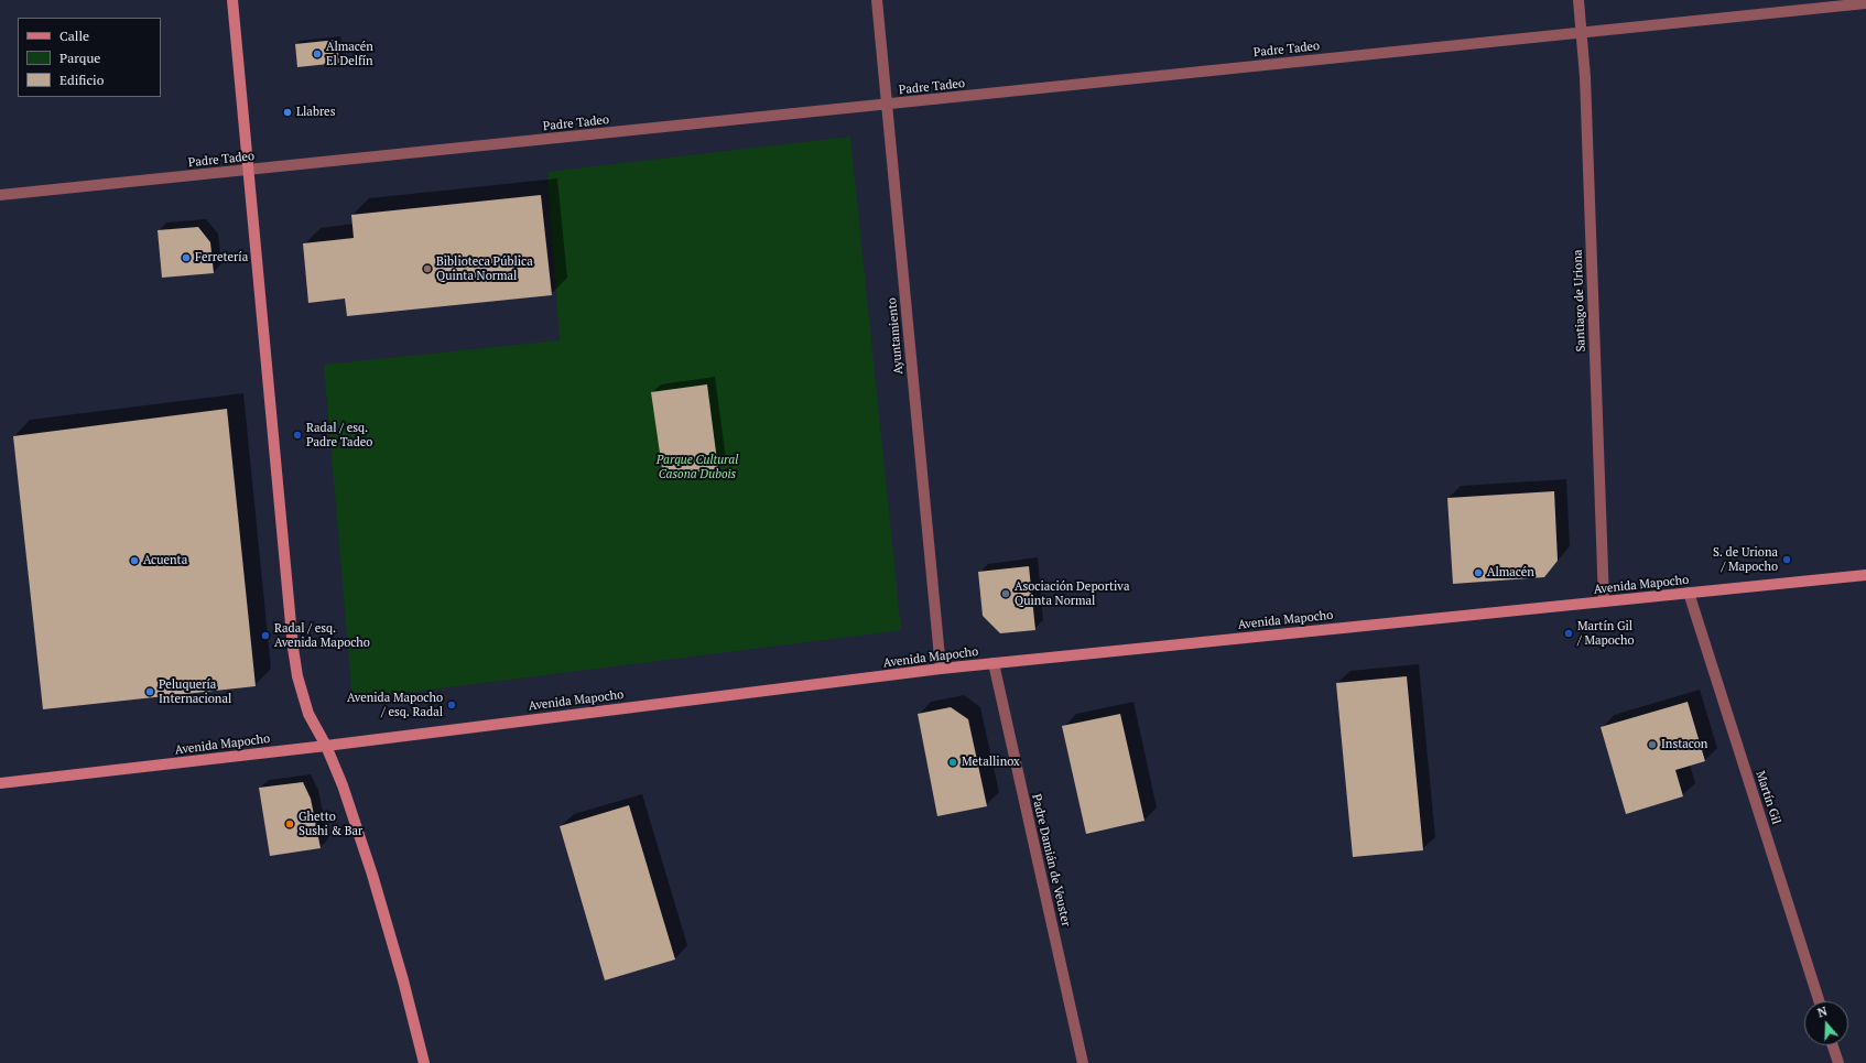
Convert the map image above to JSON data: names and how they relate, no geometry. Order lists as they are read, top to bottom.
{
  "streets": {
    "main road": ["Avenida Mapocho"],
    "street": [
      "Padre Tadeo",
      "Santiago de Uriona",
      "Ayuntamiento",
      "Martín Gil",
      "Padre Damián de Veuster"
    ]
  },
  "crossings": [
    ["Padre Tadeo", "Santiago de Uriona"],
    ["Padre Tadeo", "Ayuntamiento"],
    ["Santiago de Uriona", "Avenida Mapocho"],
    ["Ayuntamiento", "Avenida Mapocho"],
    ["Avenida Mapocho", "Martín Gil"],
    ["Avenida Mapocho", "Padre Damián de Veuster"]
  ],
  "parks": ["Parque Cultural Casona Dubois"],
  "places": [
    "Almacén El Delfín",
    "Llabres",
    "Ferretería",
    "Biblioteca Pública Quinta Normal",
    "Radal / esq. Padre Tadeo",
    "S. de Uriona / Mapocho",
    "Acuenta",
    "Almacén",
    "Asociación Deportiva Quinta Normal",
    "Martín Gil / Mapocho",
    "Radal / esq. Avenida Mapocho",
    "Peluquería Internacional",
    "Avenida Mapocho / esq. Radal",
    "Instacon",
    "Metallinox",
    "Ghetto Sushi & Bar"
  ],
  "legend": ["Calle", "Parque", "Edificio"],
  "north": "top"
}
